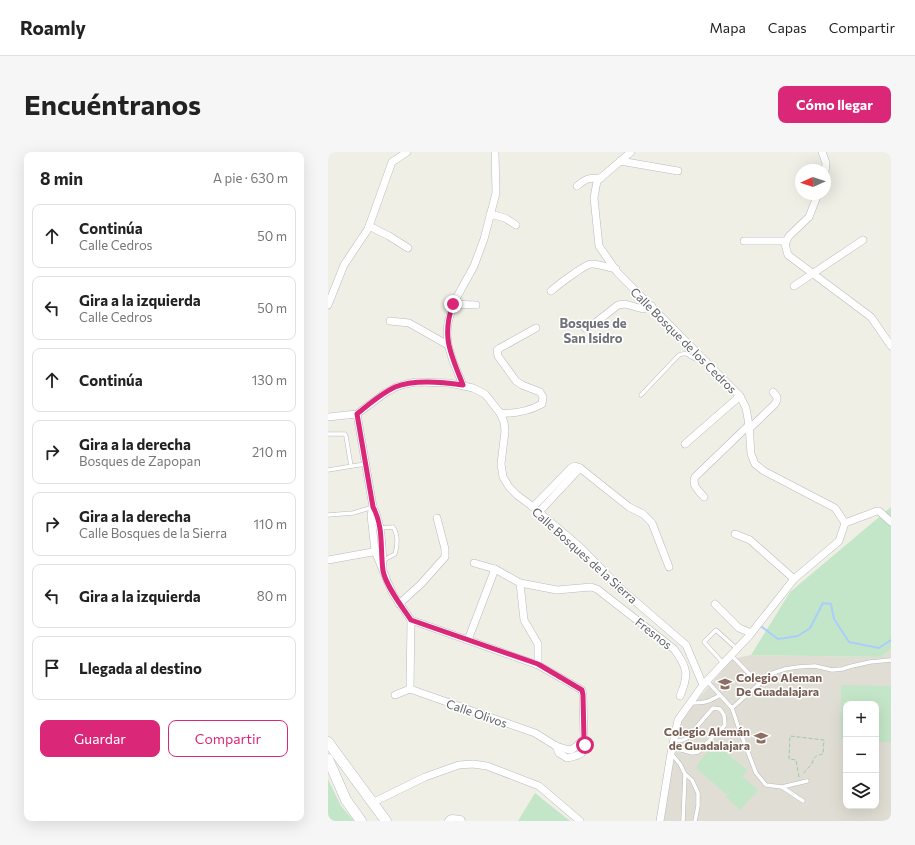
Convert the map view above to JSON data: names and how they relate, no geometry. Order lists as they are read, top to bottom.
{
  "streets": {
    "street": [
      "Calle Bosque de los Cedros",
      "Calle Bosques de la Sierra",
      "Fresnos",
      "Calle Olivos"
    ]
  },
  "districts": ["Bosques de San Isidro"],
  "places": {
    "school or university": ["Colegio Aleman De Guadalajara", "Colegio Alemán de Guadalajara"]
  },
  "north": "left",
  "page": {
    "header": "Roamly",
    "nav": ["Mapa", "Capas", "Compartir"],
    "buttons": [
      "Cómo llegar",
      ["Guardar", "Compartir"]
    ],
    "title": "Encuéntranos",
    "heading": ["8 min", "A pie · 630 m"],
    "list": [
      ["Continúa", "Calle Cedros", "50 m"],
      ["Gira a la izquierda", "Calle Cedros", "50 m"],
      ["Continúa", "130 m"],
      ["Gira a la derecha", "Bosques de Zapopan", "210 m"],
      ["Gira a la derecha", "Calle Bosques de la Sierra", "110 m"],
      ["Gira a la izquierda", "80 m"],
      "Llegada al destino"
    ],
    "map_buttons": ["+", "−"]
  }
}
